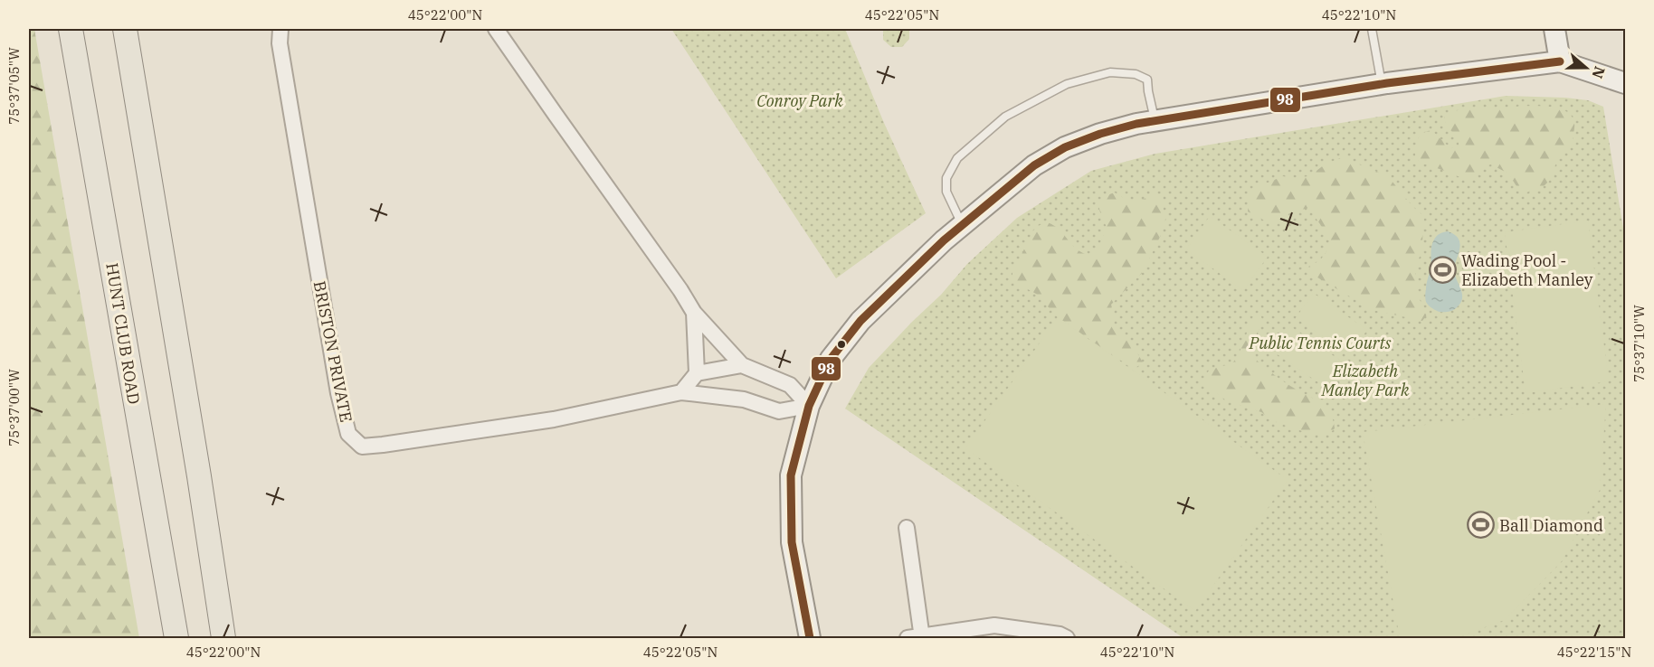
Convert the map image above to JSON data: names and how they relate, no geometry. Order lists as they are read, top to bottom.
{
  "streets": {
    "main road": ["HUNT CLUB ROAD"],
    "street": ["BRISTON PRIVATE"]
  },
  "parks": ["Conroy Park", "Public Tennis Courts", "Elizabeth Manley Park"],
  "places": {
    "sports": ["Wading Pool - Elizabeth Manley", "Ball Diamond"]
  },
  "lines": ["transit line 98"],
  "north": "right",
  "coordinates": [
    "45°22'00\"N",
    "45°22'05\"N",
    "45°22'10\"N",
    "75°37'05\"W",
    "75°37'10\"W",
    "75°37'00\"W",
    "45°22'15\"N"
  ]
}
